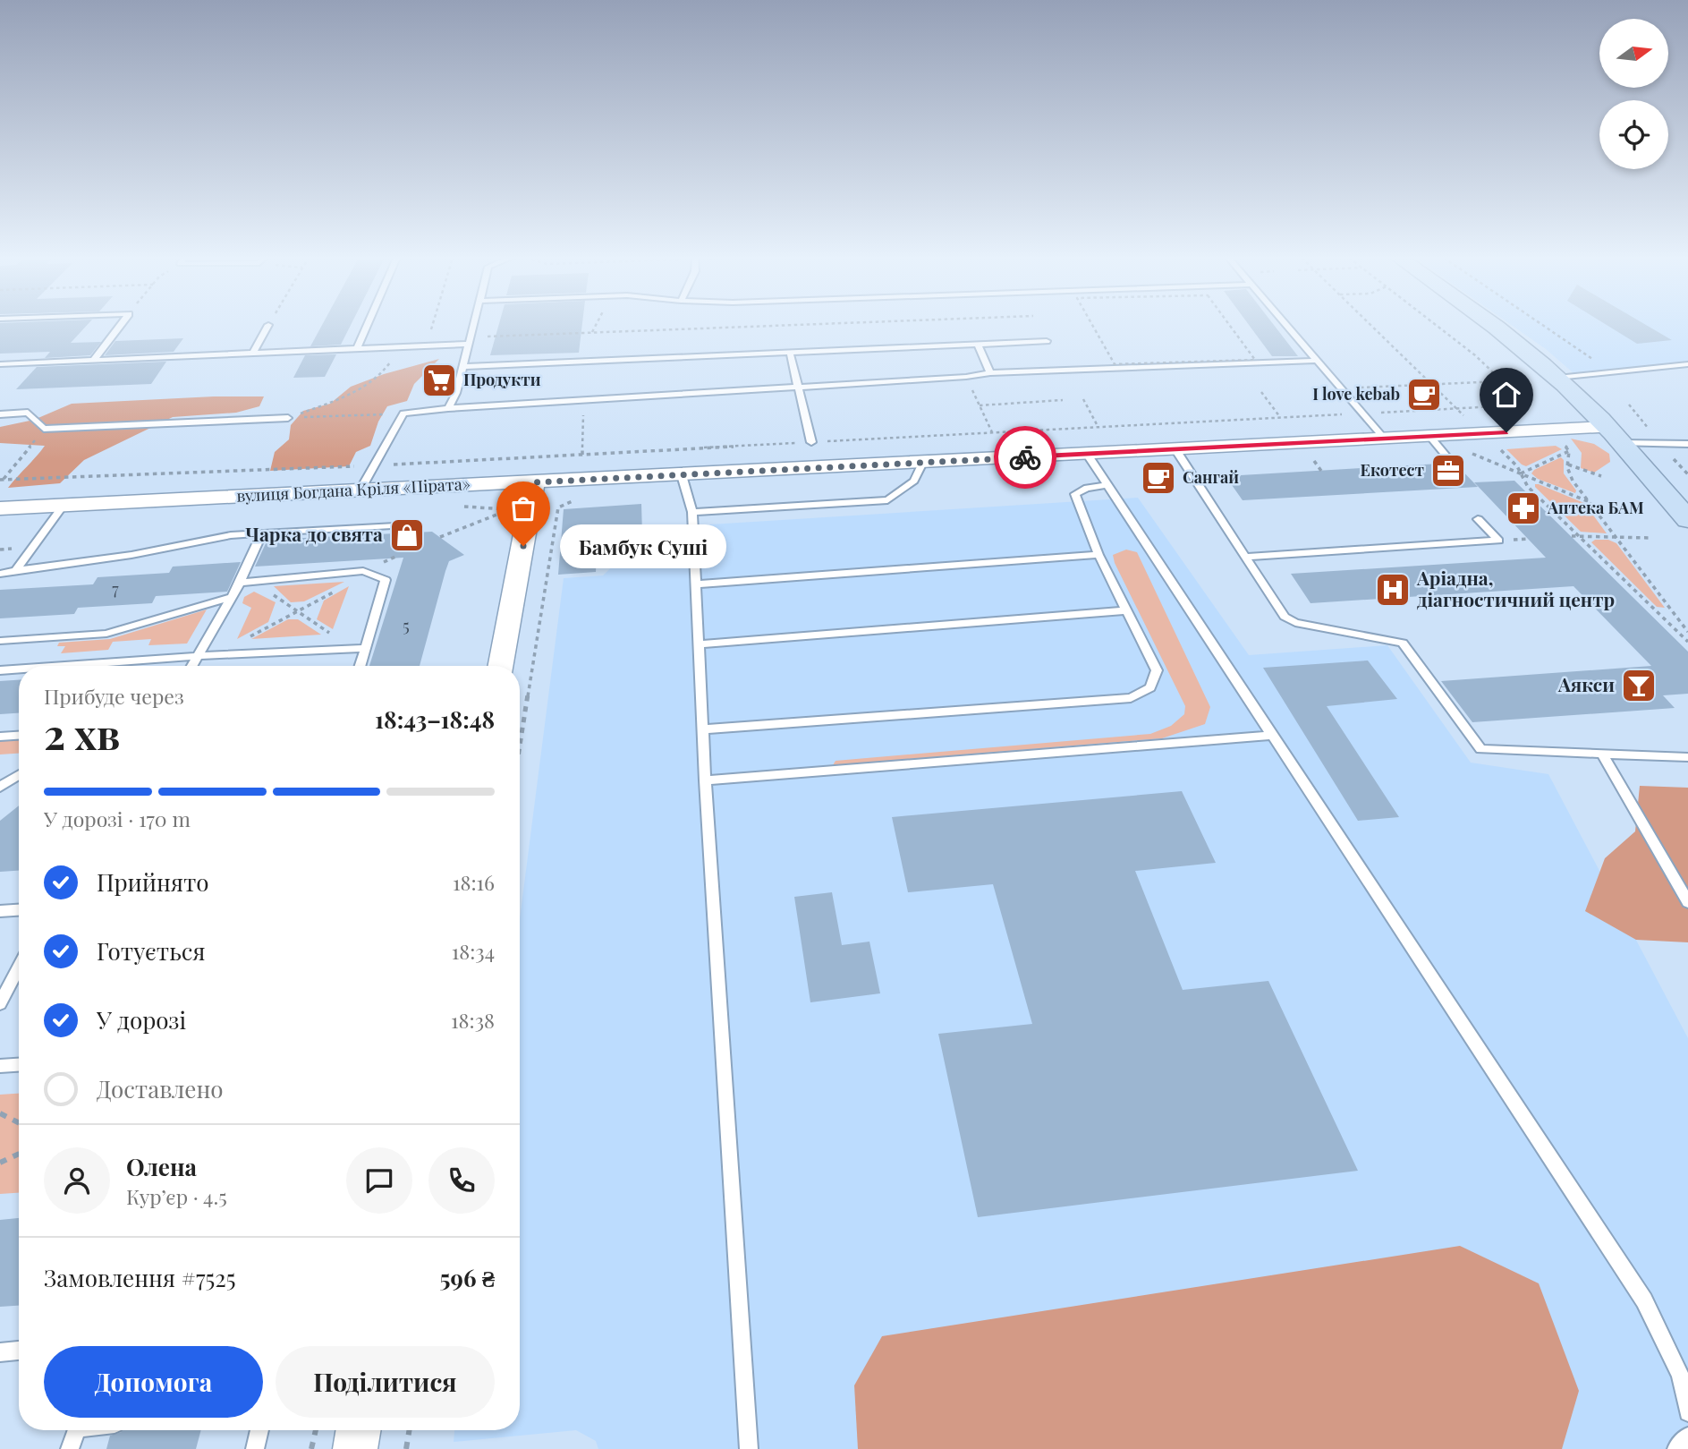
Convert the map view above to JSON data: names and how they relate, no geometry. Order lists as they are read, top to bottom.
{
  "streets": {
    "street": ["вулиця Богдана Кріля «Пірата»"]
  },
  "places": {
    "supermarket": ["Продукти"],
    "cafe": ["I love kebab", "Сангай"],
    "office": ["Екотест"],
    "pharmacy": ["Аптека БАМ"],
    "shop": ["Чарка до свята"],
    "other": ["Бамбук Суші"],
    "hospital": ["Аріадна, діагностичний центр"],
    "bar": ["Аякси"]
  },
  "house_numbers": ["7", "5"],
  "north": "right",
  "page": {
    "bubble": "Бамбук Суші",
    "heading": ["2 хв", "Прибуде через", "18:43–18:48"],
    "panel": [
      "Олена",
      "Кур’єр · 4.5",
      "Замовлення #7525",
      "596 ₴"
    ],
    "bar": "У дорозі · 170 m",
    "list": [
      ["Прийнято", "18:16"],
      ["Готується", "18:34"],
      ["У дорозі", "18:38"],
      "Доставлено"
    ],
    "buttons": ["Допомога", "Поділитися"]
  }
}
